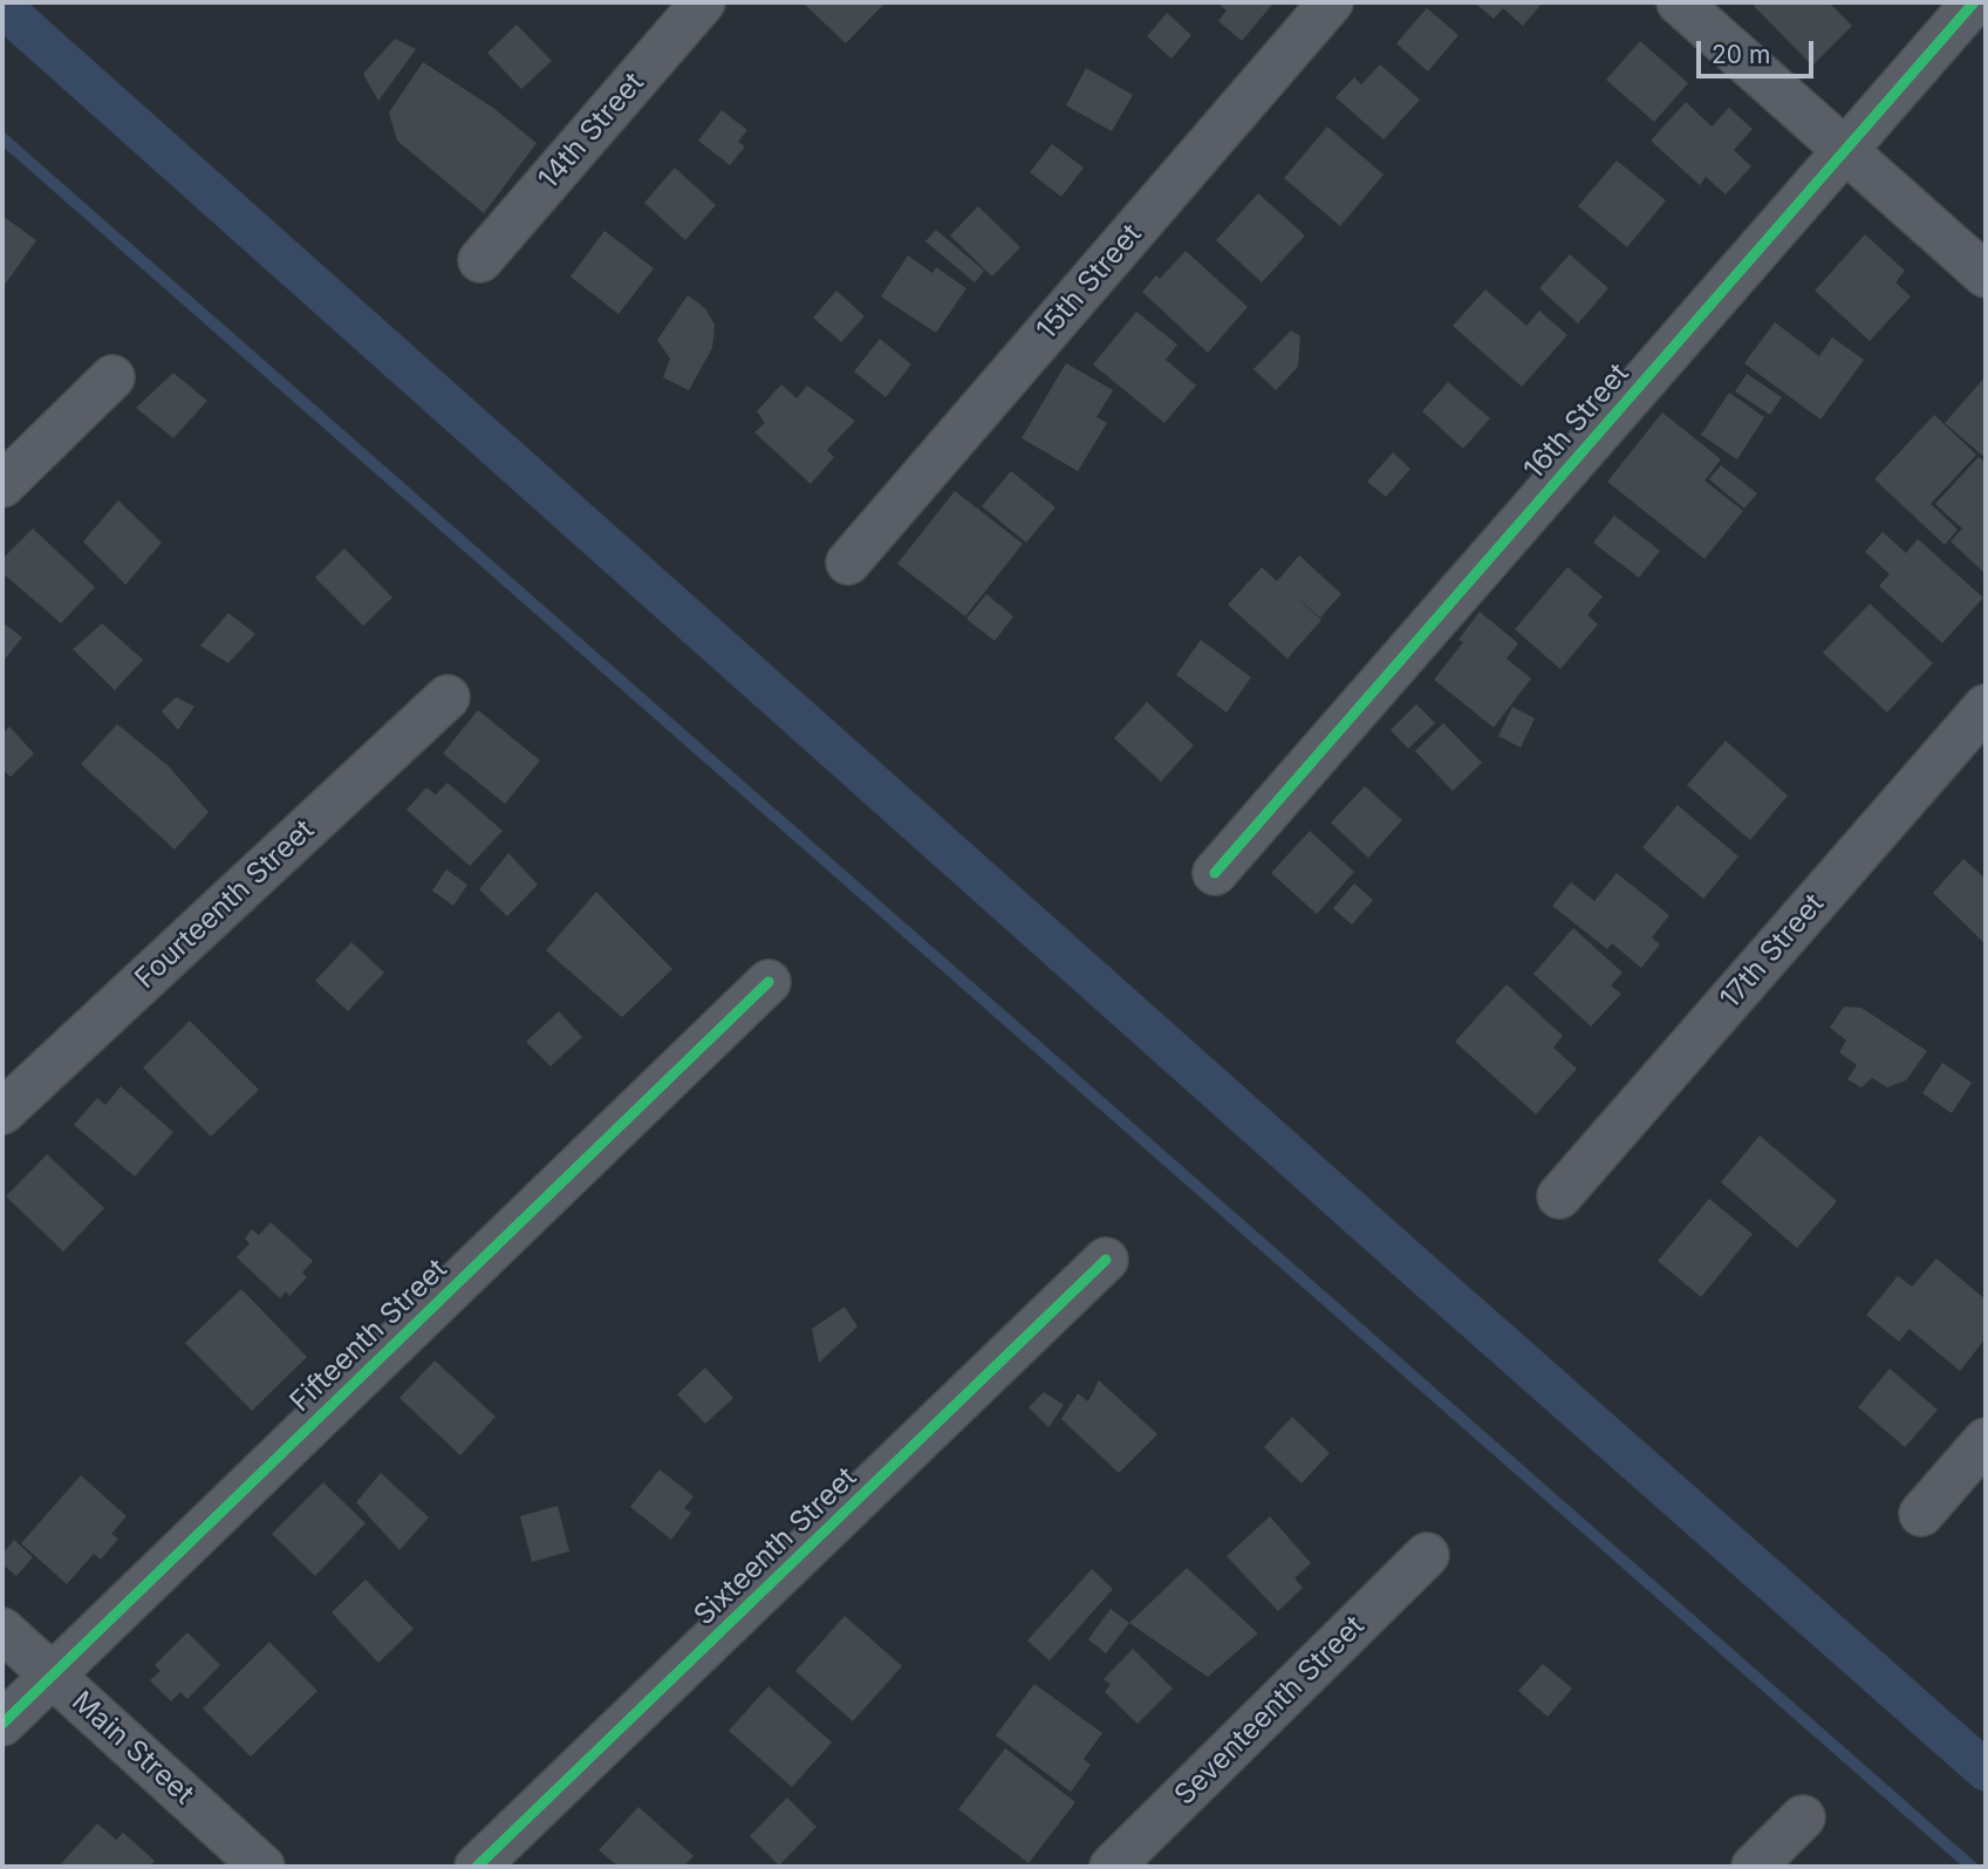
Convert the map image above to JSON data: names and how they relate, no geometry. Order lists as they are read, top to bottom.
{
  "streets": {
    "street": [
      "14th Street",
      "15th Street",
      "16th Street",
      "Fourteenth Street",
      "17th Street",
      "Fifteenth Street",
      "Sixteenth Street",
      "Seventeenth Street",
      "Main Street"
    ]
  },
  "crossings": [
    ["Fifteenth Street", "Main Street"]
  ],
  "scale_bar": "20 m"
}
